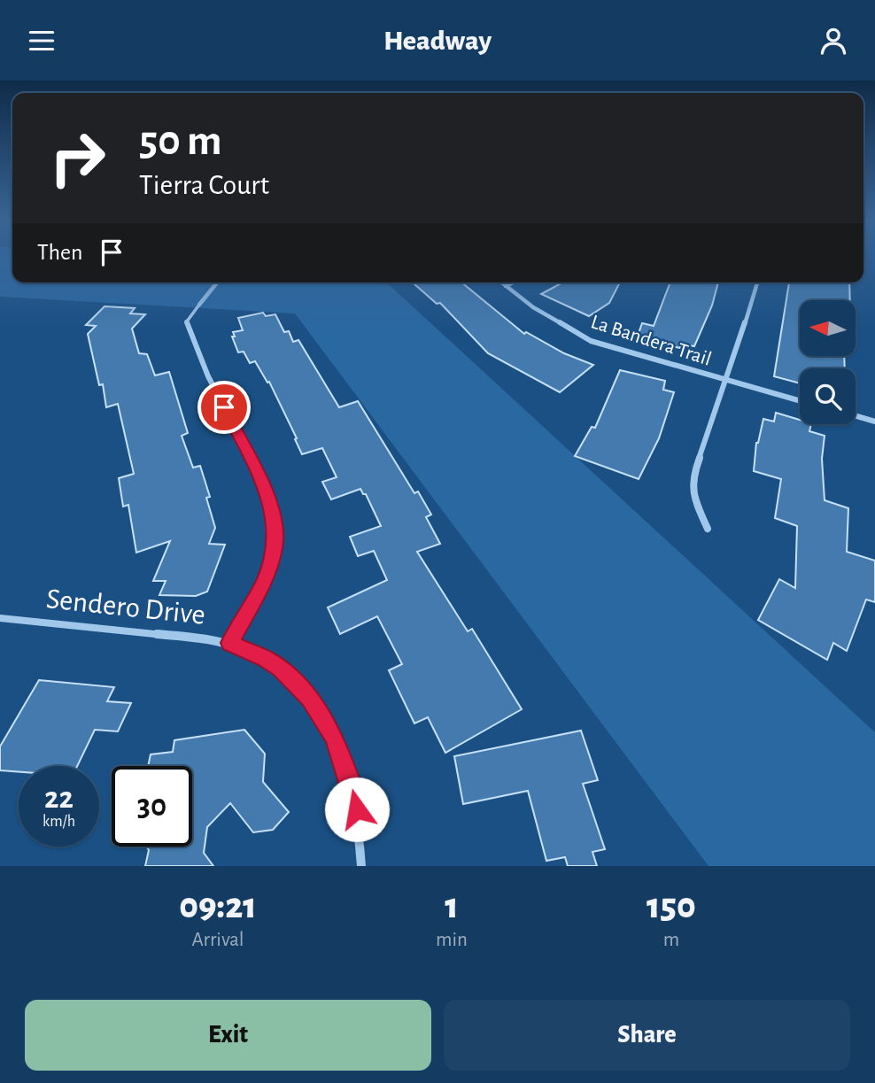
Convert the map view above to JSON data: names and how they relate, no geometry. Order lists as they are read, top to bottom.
{
  "streets": {
    "street": ["La Bandera Trail", "Sendero Drive"]
  },
  "north": "left",
  "page": {
    "header": "Headway",
    "turn": ["50 m", "Tierra Court"],
    "then": "Then",
    "speed": "22 km/h",
    "limit": "30",
    "eta": [
      "09:21",
      "Arrival",
      "1",
      "min",
      "150",
      "m"
    ],
    "buttons": ["Exit", "Share"]
  }
}
